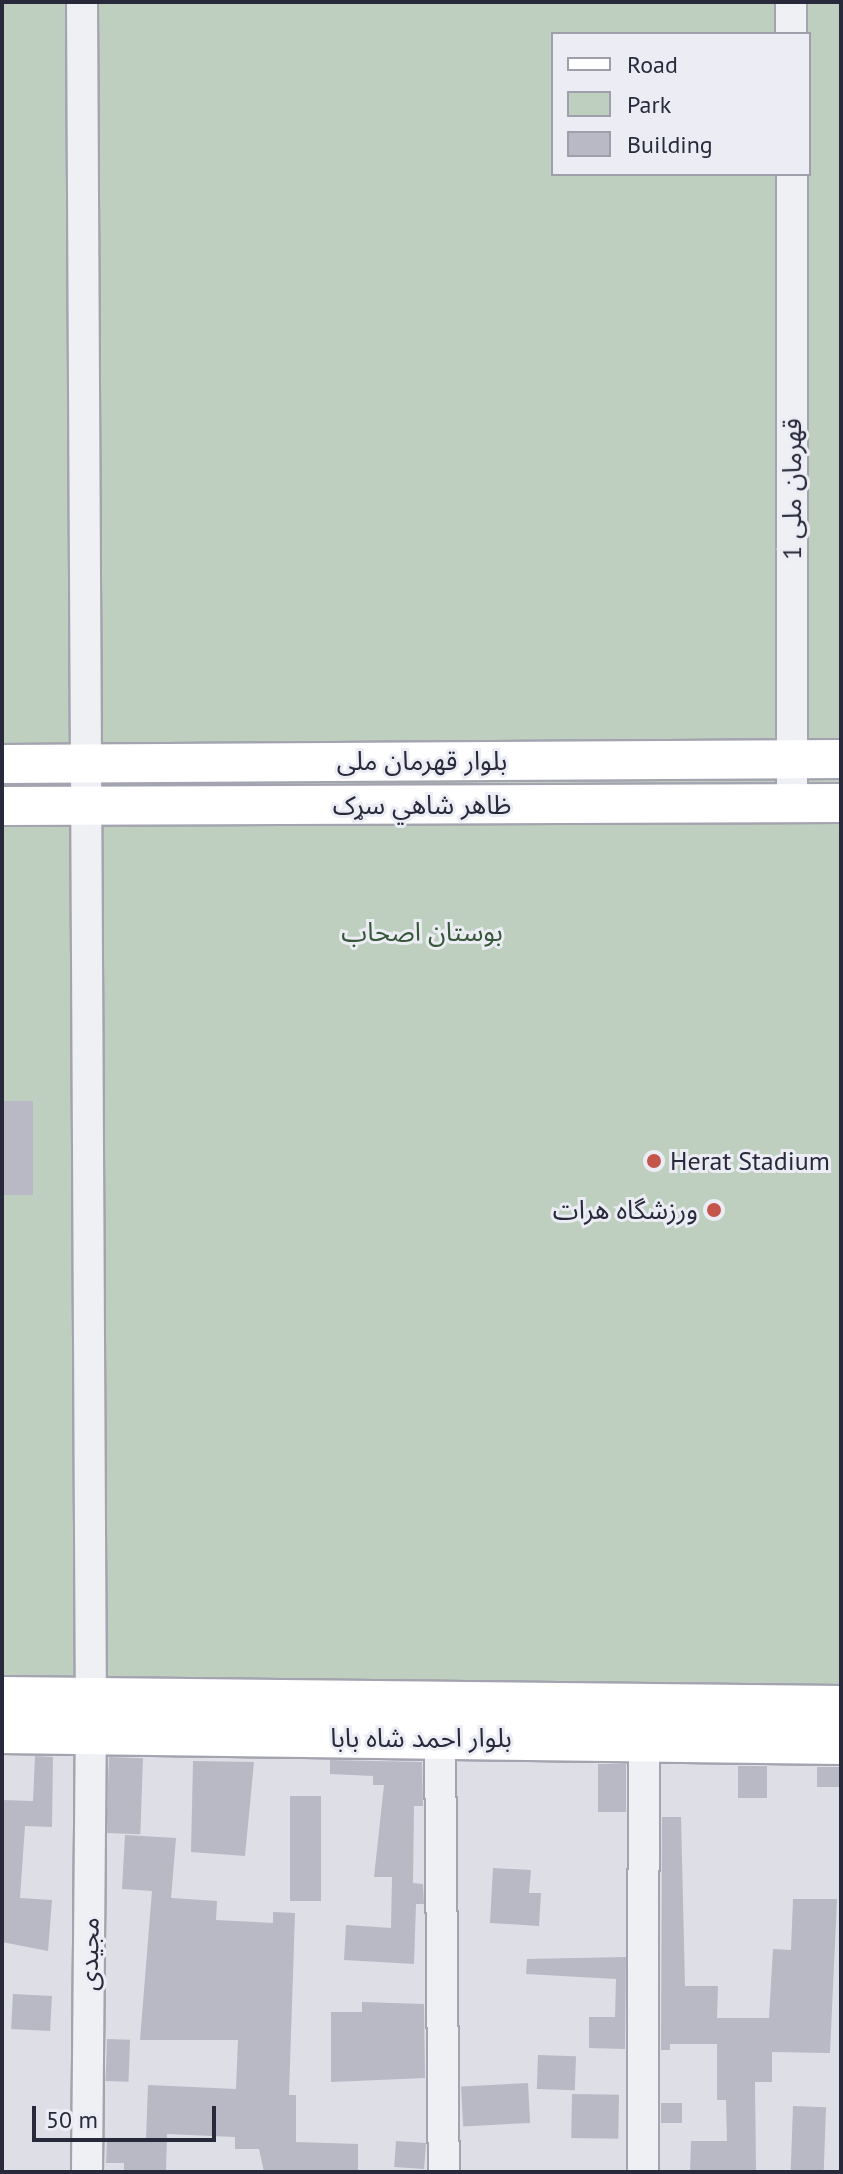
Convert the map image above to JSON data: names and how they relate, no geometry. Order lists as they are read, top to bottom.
{
  "streets": {
    "highway": ["بلوار احمد شاه بابا"],
    "main road": ["بلوار قهرمان ملی", "ظاهر شاهي سړک"],
    "street": ["قهرمان ملی 1", "مجیدی"]
  },
  "crossings": [
    ["قهرمان ملی 1", "بلوار قهرمان ملی"],
    ["قهرمان ملی 1", "ظاهر شاهي سړک"],
    ["بلوار قهرمان ملی", "مجیدی"],
    ["ظاهر شاهي سړک", "مجیدی"],
    ["بلوار احمد شاه بابا", "مجیدی"]
  ],
  "parks": ["بوستان اصحاب"],
  "places": ["Herat Stadium", "ورزشگاه هرات"],
  "legend": ["Road", "Park", "Building"],
  "scale_bar": "50 m"
}
